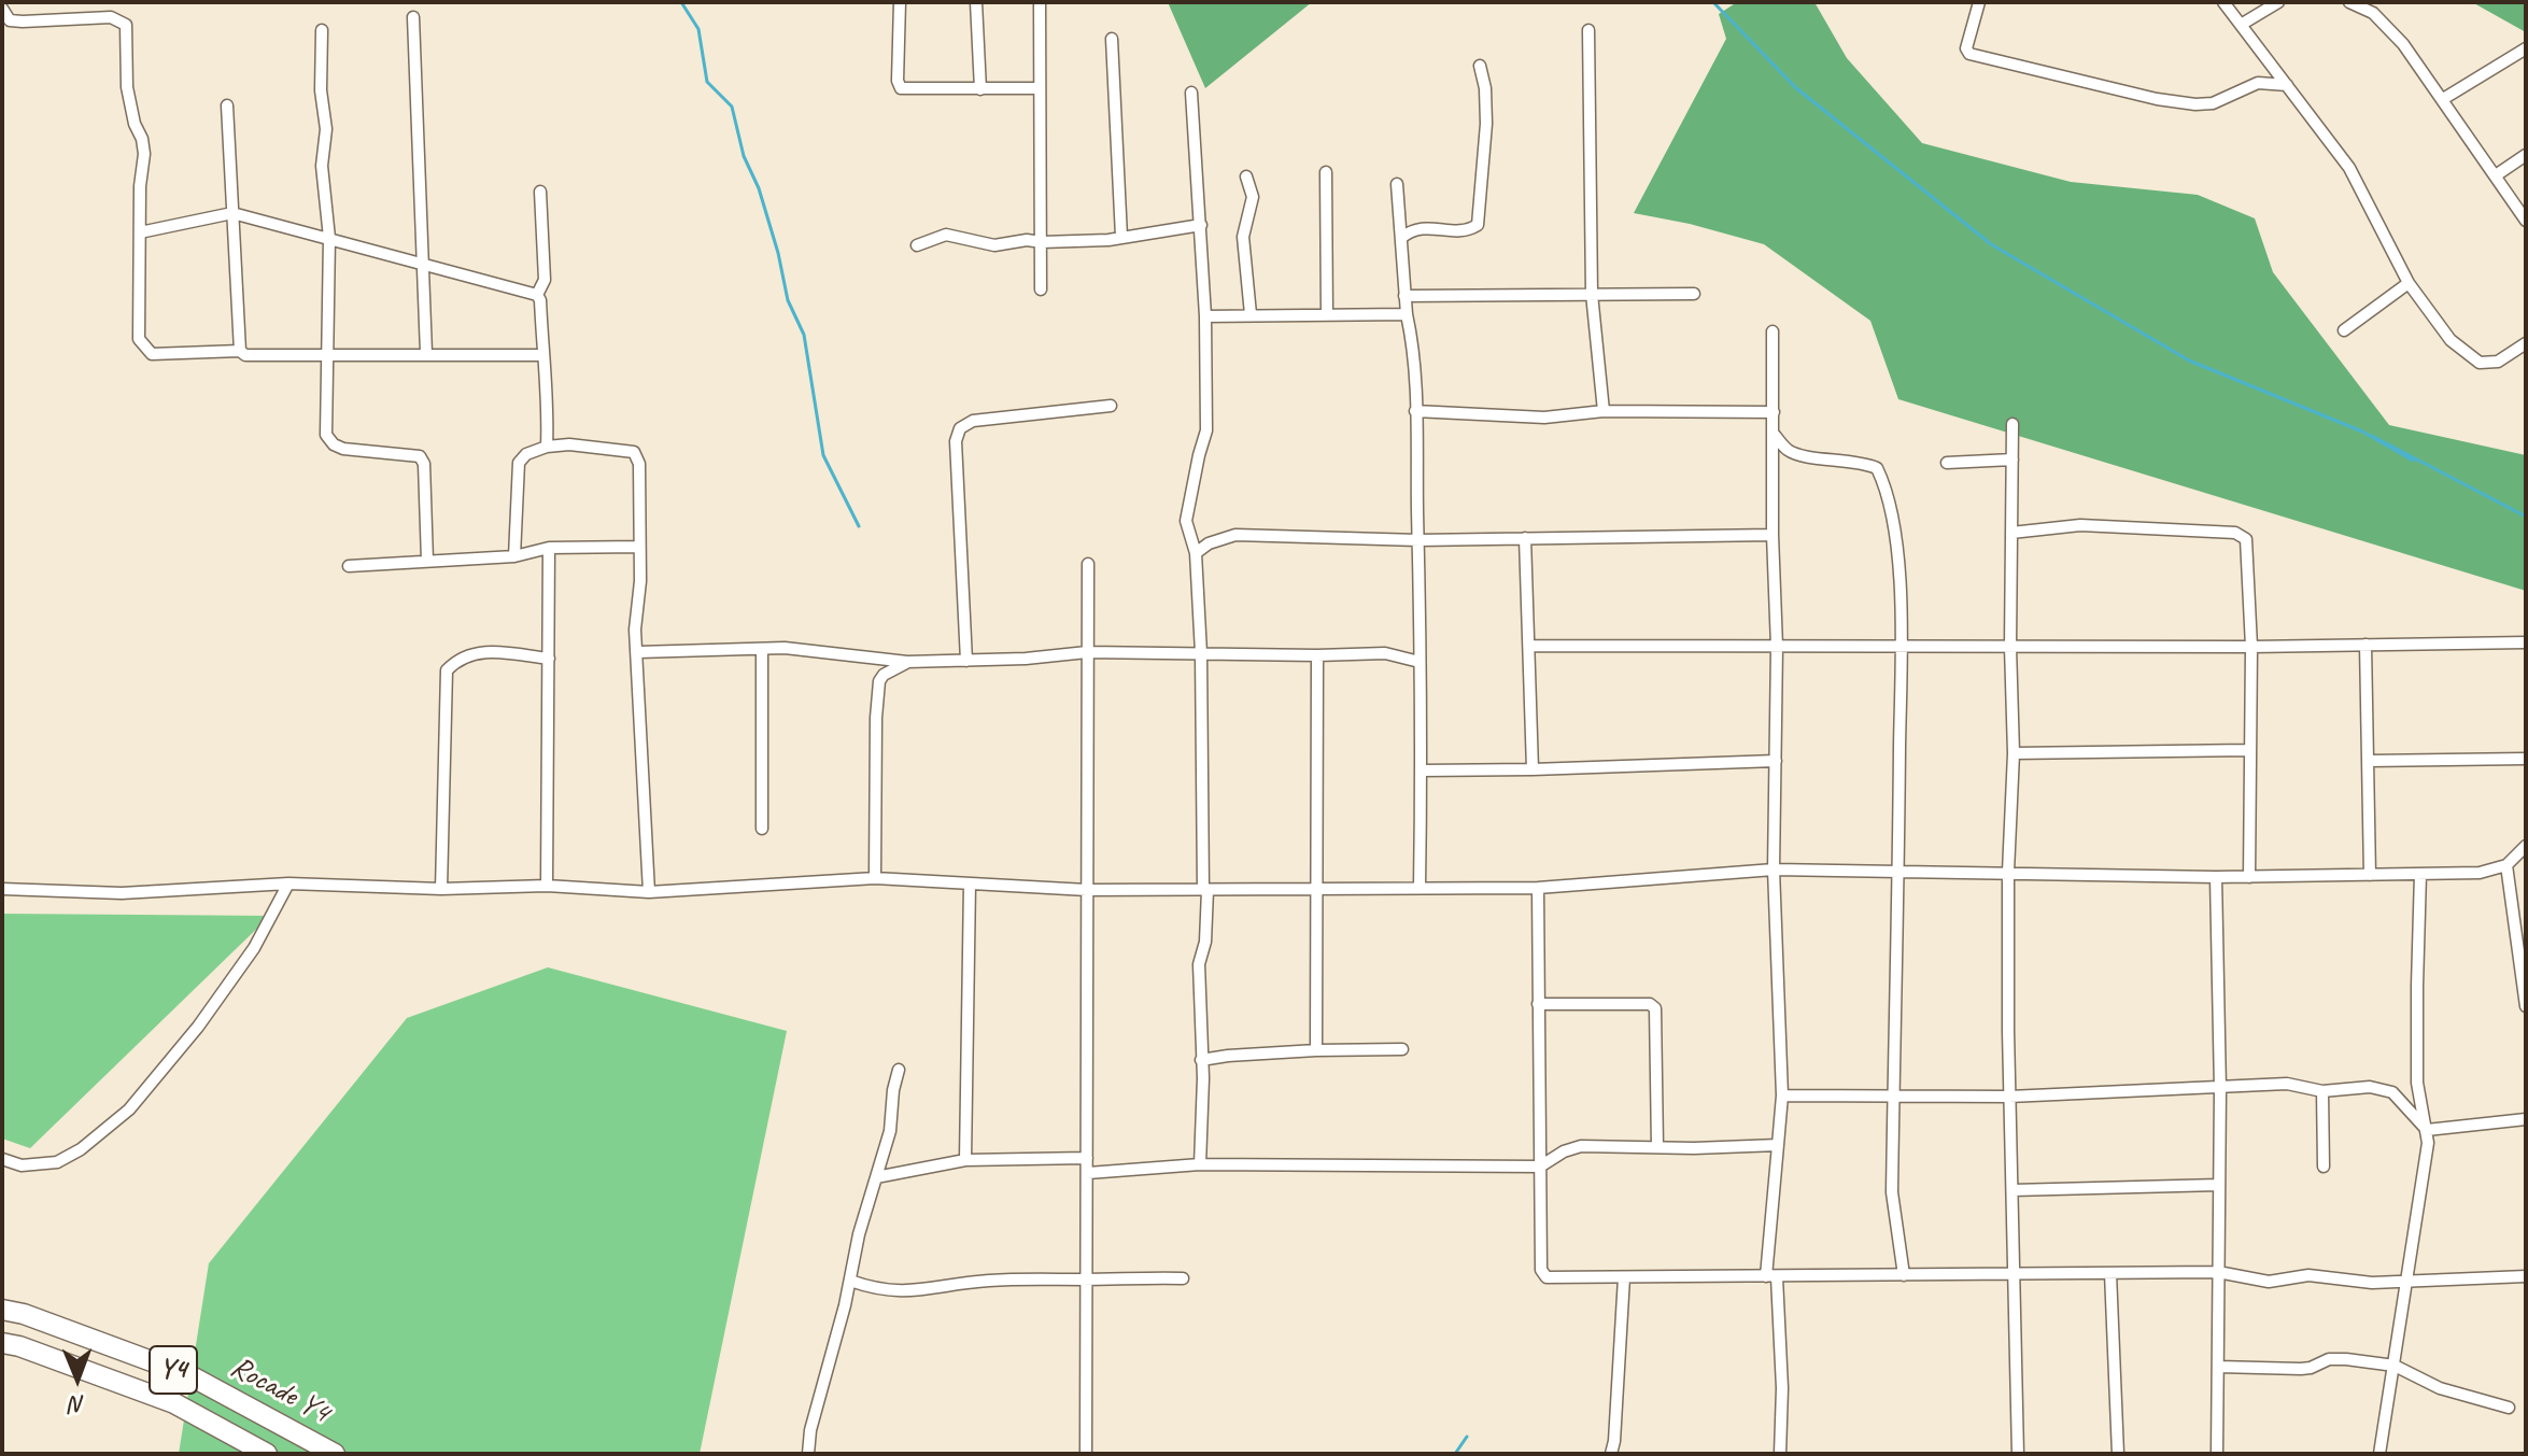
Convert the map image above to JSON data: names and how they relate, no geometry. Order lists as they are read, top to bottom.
{
  "streets": {
    "highway": ["Y4", "Rocade Y4"]
  },
  "north": "bottom"
}
